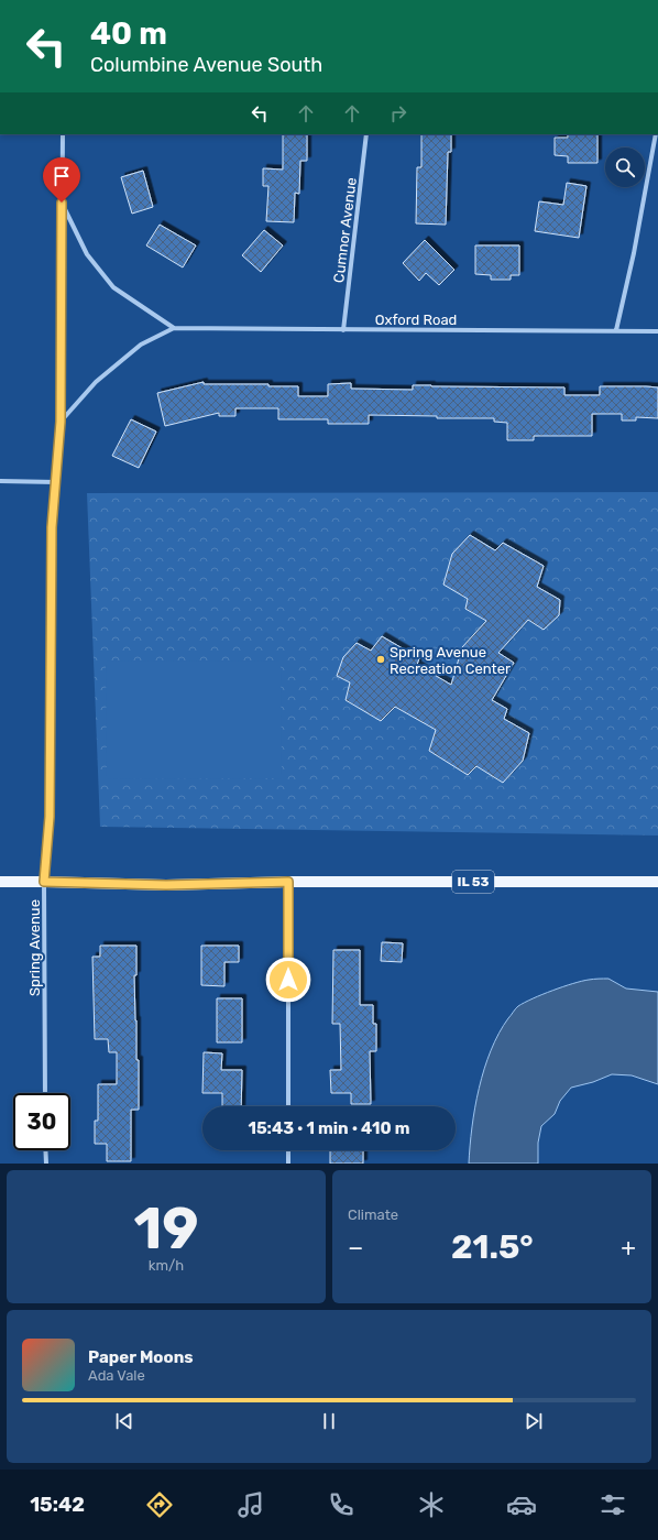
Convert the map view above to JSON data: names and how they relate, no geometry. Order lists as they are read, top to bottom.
{
  "streets": {
    "main road": ["IL 53"],
    "street": ["Cumnor Avenue", "Oxford Road", "Spring Avenue"]
  },
  "crossings": [
    ["Cumnor Avenue", "Oxford Road"],
    ["Oxford Road", "Spring Avenue"],
    ["IL 53", "Spring Avenue"]
  ],
  "places": ["Spring Avenue Recreation Center"],
  "page": {
    "turn": ["40 m", "Columbine Avenue South"],
    "limit": "30",
    "trip": "15:43 · 1 min · 410 m",
    "tile": [
      ["19", "km/h"],
      "Climate"
    ],
    "heat": ["−", "21.5°", "+"],
    "song": ["Paper Moons", "Ada Vale"],
    "tabs": "15:42"
  }
}
